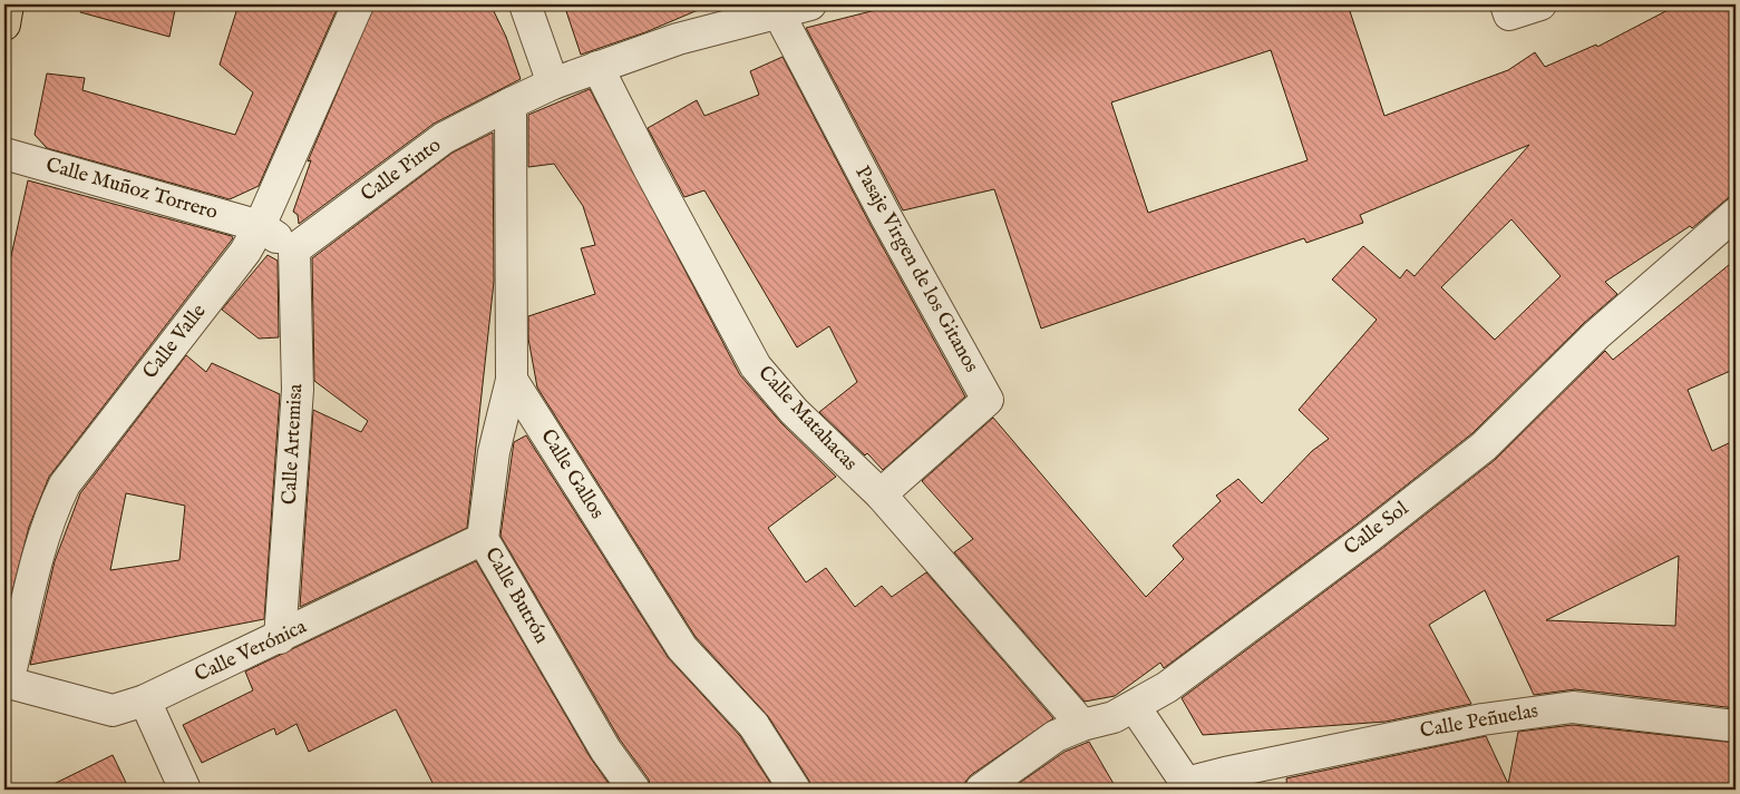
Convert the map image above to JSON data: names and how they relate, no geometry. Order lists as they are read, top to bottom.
{
  "streets": {
    "street": [
      "Calle Pinto",
      "Calle Muñoz Torrero",
      "Pasaje Virgen de los Gitanos",
      "Calle Valle",
      "Calle Matahacas",
      "Calle Artemisa",
      "Calle Gallos",
      "Calle Sol",
      "Calle Butrón",
      "Calle Verónica",
      "Calle Peñuelas"
    ]
  },
  "crossings": [
    ["Calle Pinto", "Pasaje Virgen de los Gitanos"],
    ["Calle Pinto", "Calle Matahacas"],
    ["Calle Pinto", "Calle Artemisa"],
    ["Calle Muñoz Torrero", "Calle Valle"],
    ["Pasaje Virgen de los Gitanos", "Calle Matahacas"],
    ["Calle Valle", "Calle Verónica"],
    ["Calle Matahacas", "Calle Sol"],
    ["Calle Artemisa", "Calle Verónica"],
    ["Calle Gallos", "Calle Butrón"],
    ["Calle Butrón", "Calle Verónica"]
  ]
}
